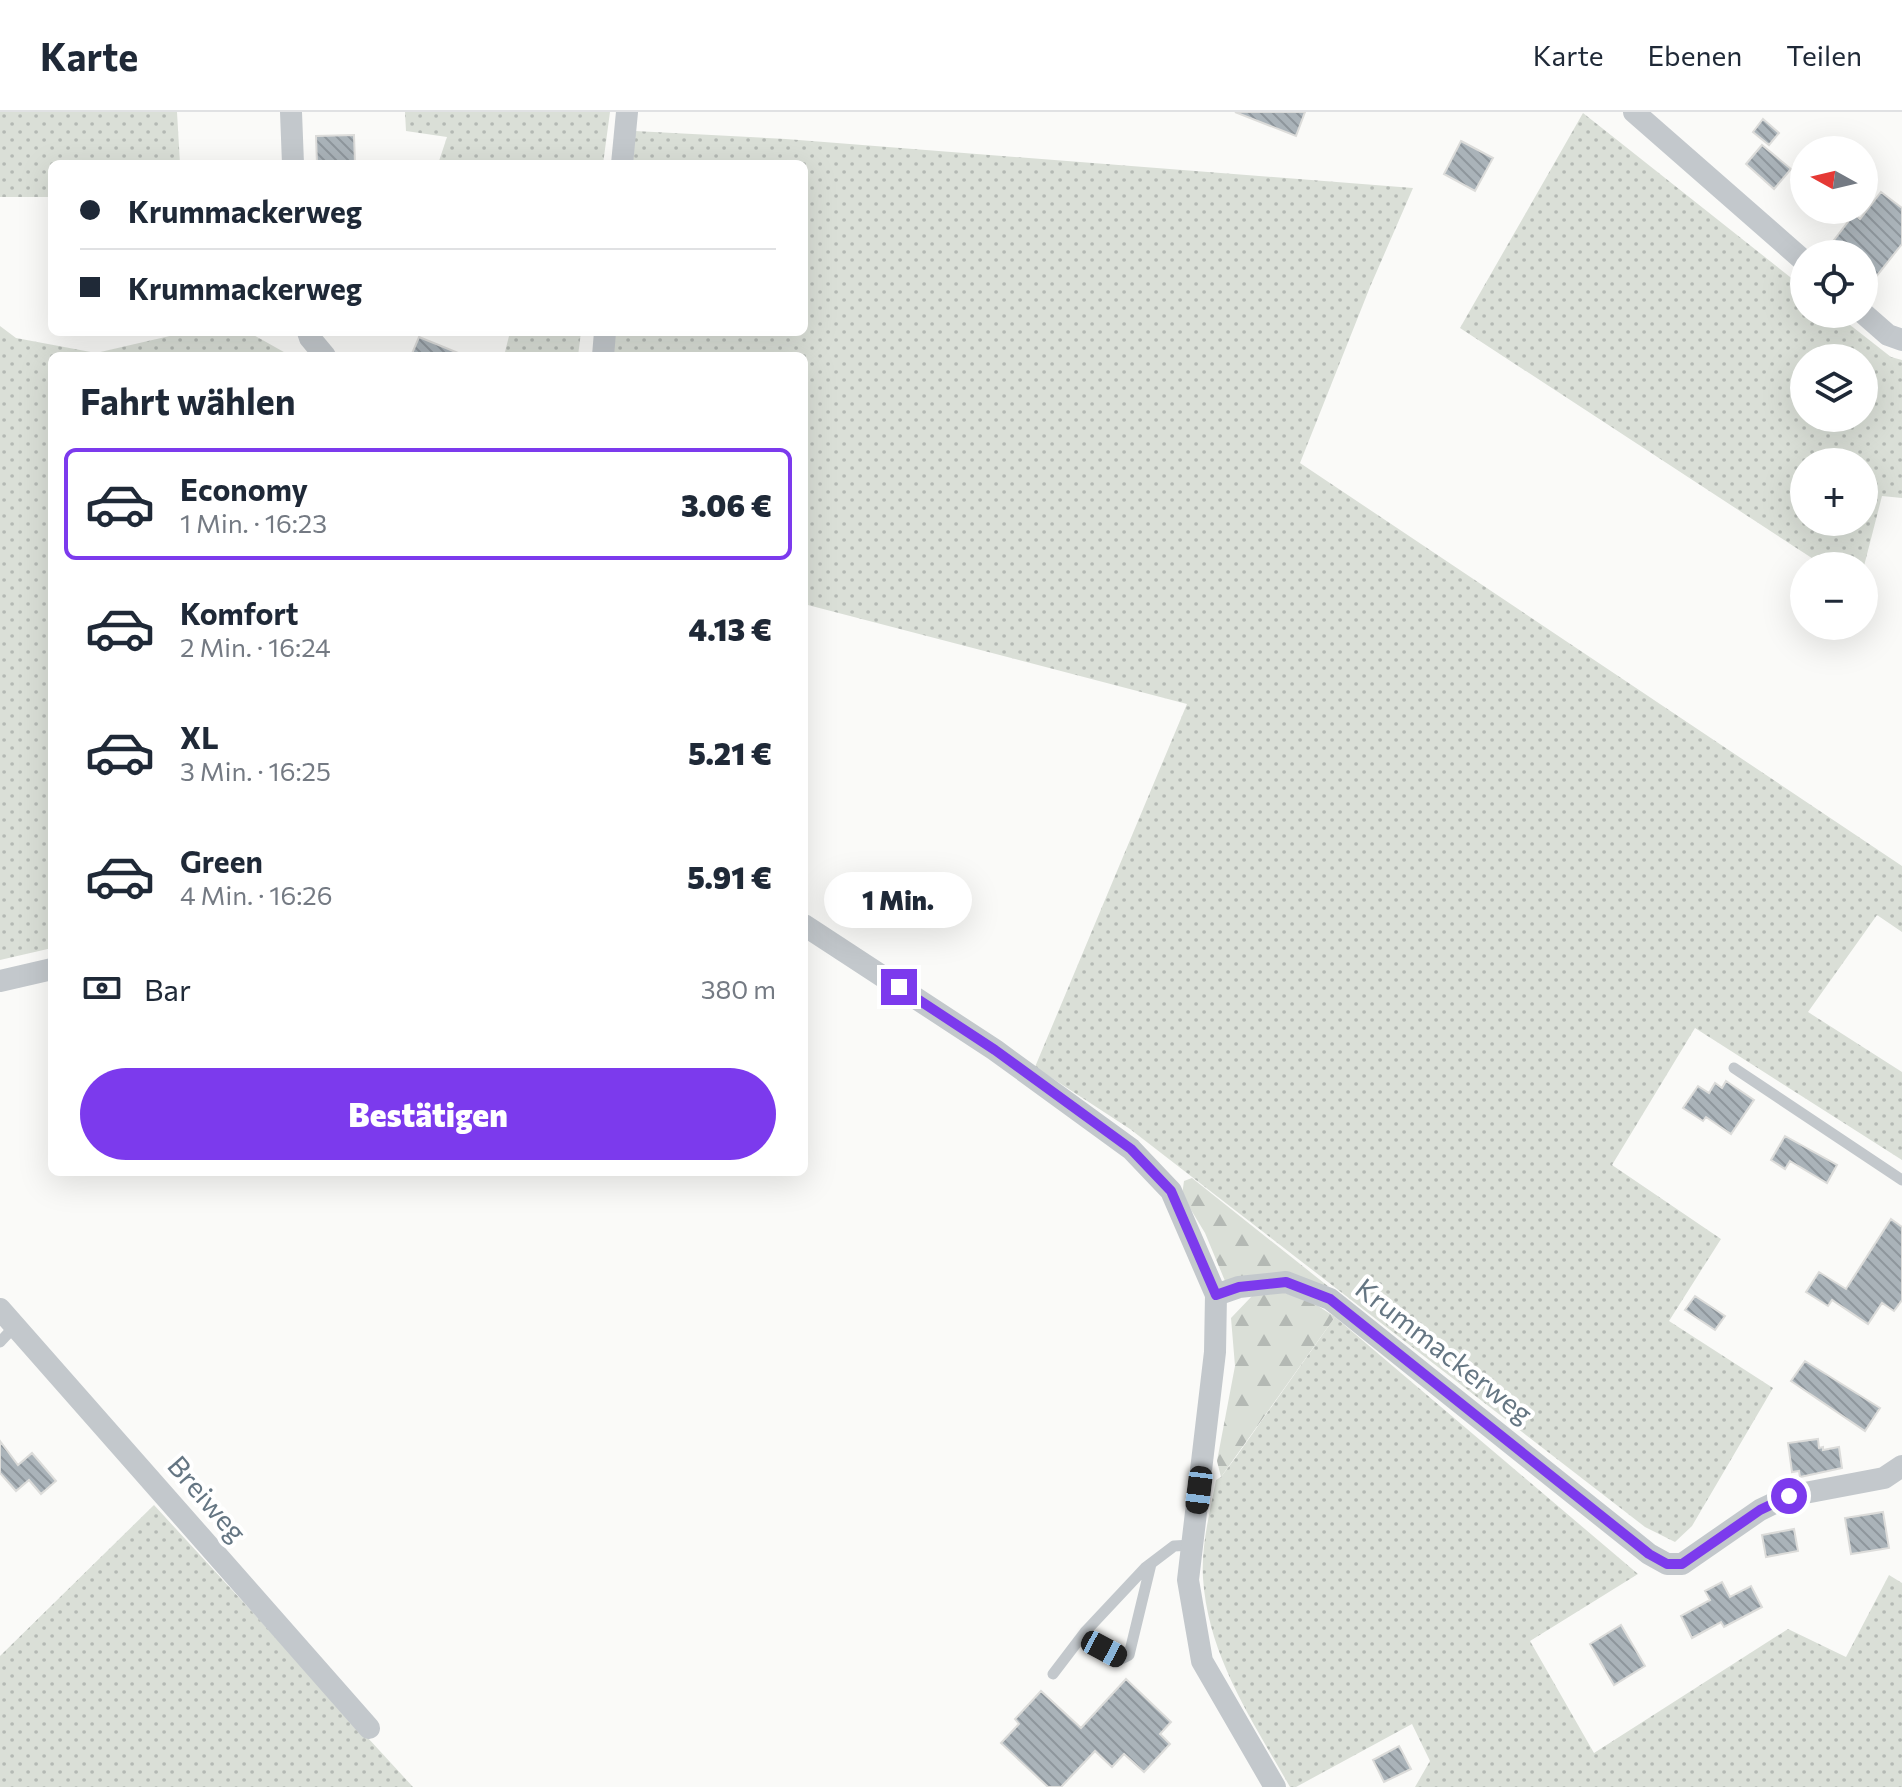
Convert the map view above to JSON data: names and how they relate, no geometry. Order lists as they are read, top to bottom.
{
  "streets": {
    "street": ["Krummackerweg", "Breiweg"]
  },
  "north": "left",
  "page": {
    "header": "Karte",
    "nav": ["Karte", "Ebenen", "Teilen"],
    "map_buttons": ["+", "−"],
    "banner": ["Krummackerweg", "Krummackerweg"],
    "heading": "Fahrt wählen",
    "list": [
      {
        "name": "Economy",
        "note": "1 Min. · 16:23",
        "value": "3.06 €"
      },
      {
        "name": "Komfort",
        "note": "2 Min. · 16:24",
        "value": "4.13 €"
      },
      {
        "name": "XL",
        "note": "3 Min. · 16:25",
        "value": "5.21 €"
      },
      {
        "name": "Green",
        "note": "4 Min. · 16:26",
        "value": "5.91 €"
      }
    ],
    "bubble": "1 Min.",
    "pay": ["Bar", "380 m"],
    "buttons": "Bestätigen"
  }
}
